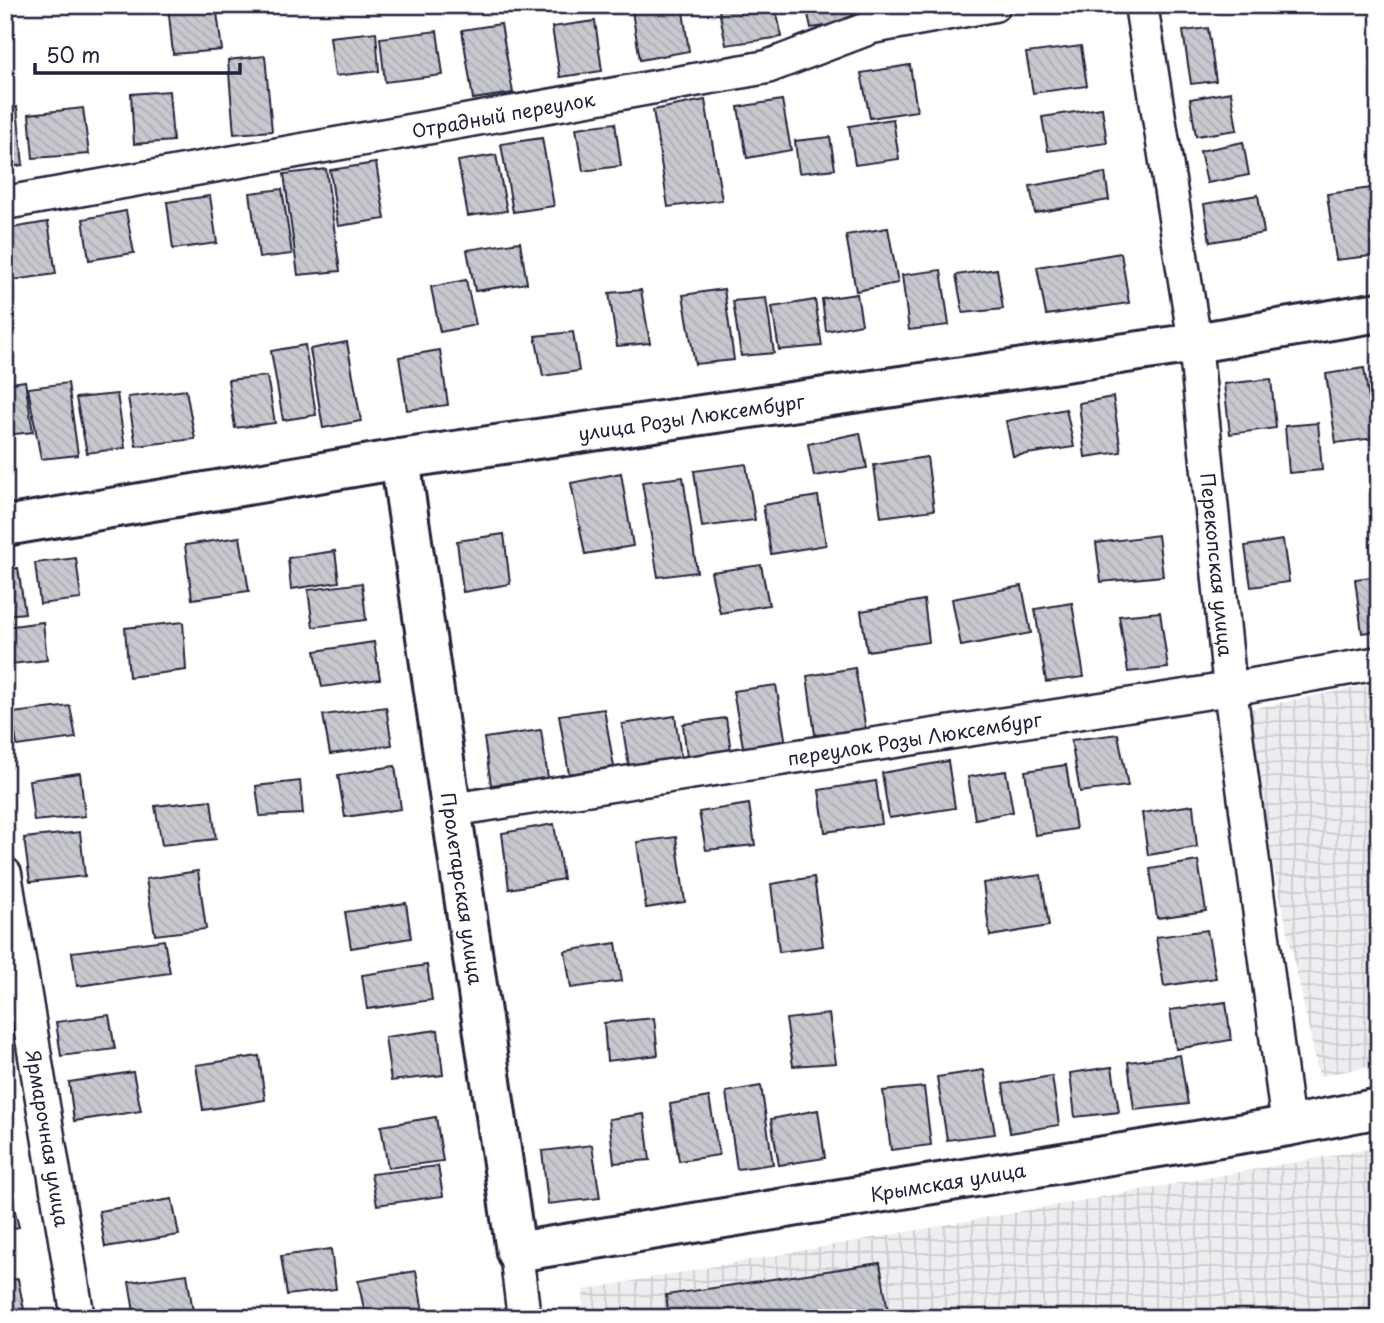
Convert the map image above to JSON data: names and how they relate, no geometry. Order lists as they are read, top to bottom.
{
  "streets": {
    "main road": ["улица Розы Люксембург", "Пролетарская улица", "Крымская улица"],
    "street": [
      "Отрадный переулок",
      "Перекопская улица",
      "переулок Розы Люксембург",
      "Ярмарочная улица"
    ]
  },
  "crossings": [
    ["улица Розы Люксембург", "Перекопская улица"],
    ["улица Розы Люксембург", "Пролетарская улица"],
    ["Перекопская улица", "переулок Розы Люксембург"],
    ["Перекопская улица", "Крымская улица"],
    ["переулок Розы Люксембург", "Пролетарская улица"],
    ["Пролетарская улица", "Крымская улица"]
  ],
  "scale_bar": "50 m"
}
